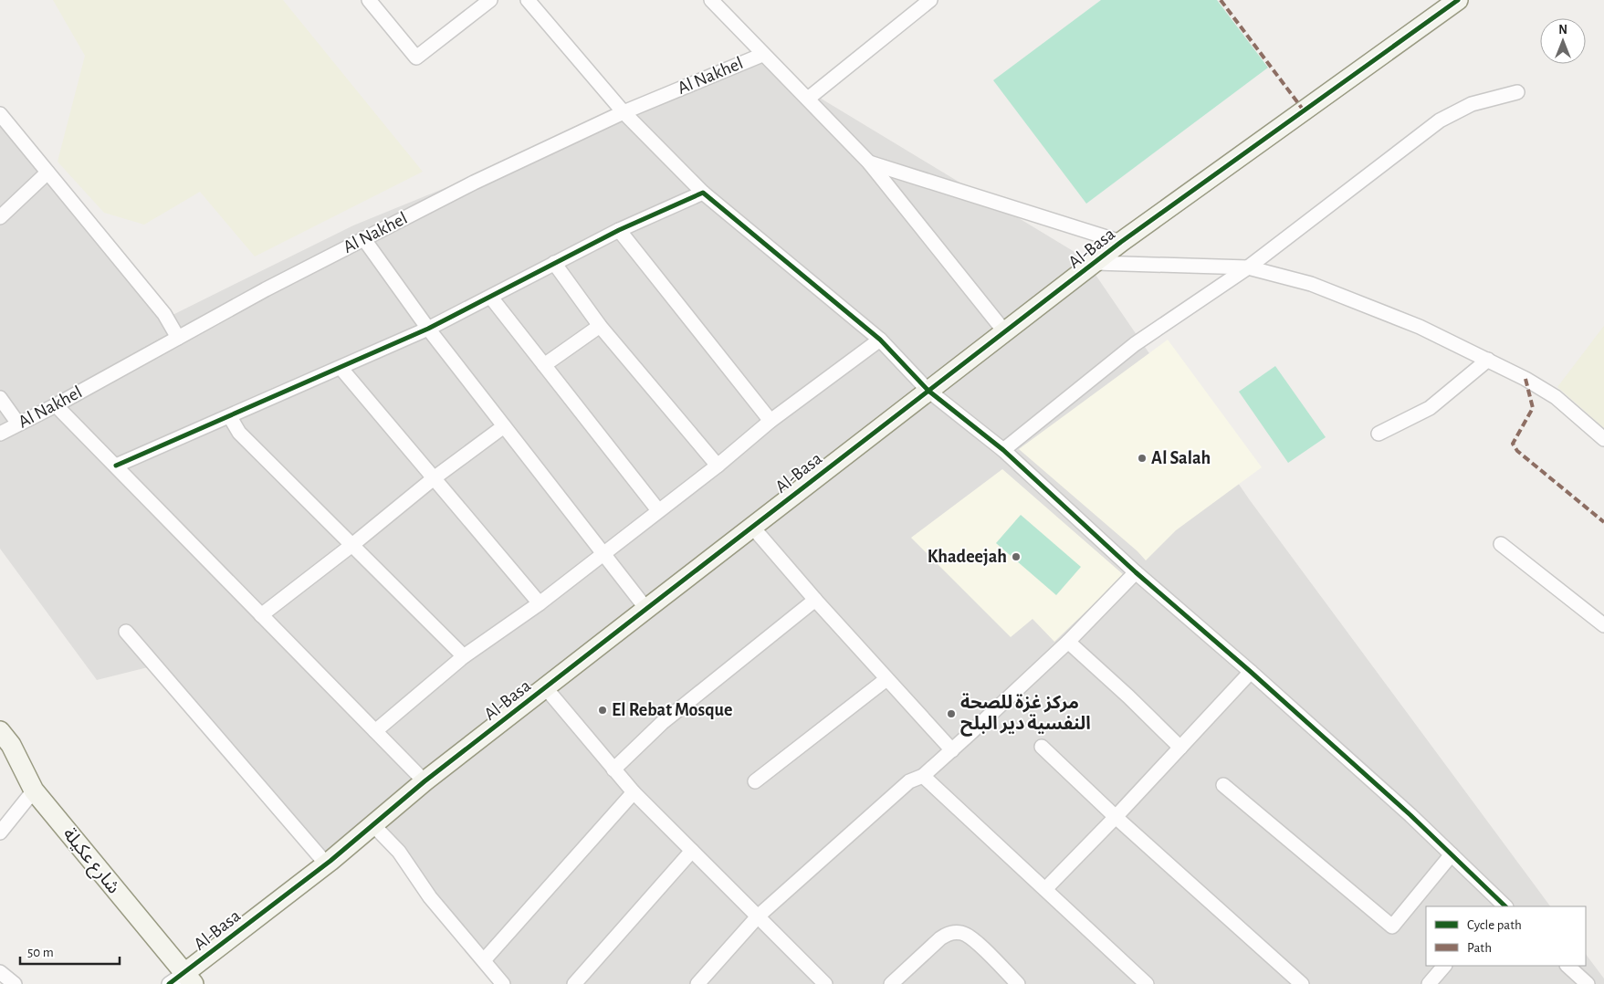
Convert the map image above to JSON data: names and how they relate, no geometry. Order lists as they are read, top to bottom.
{
  "streets": {
    "street": ["Al Nakhel", "Al-Basa", "شارع عكيلة"]
  },
  "crossings": [
    ["Al-Basa", "شارع عكيلة"]
  ],
  "places": [
    "Al Salah",
    "Khadeejah",
    "El Rebat Mosque",
    "مركز غزة للصحة النفسية دير البلح"
  ],
  "legend": ["Cycle path", "Path"],
  "scale_bar": "50 m",
  "north": "top"
}
